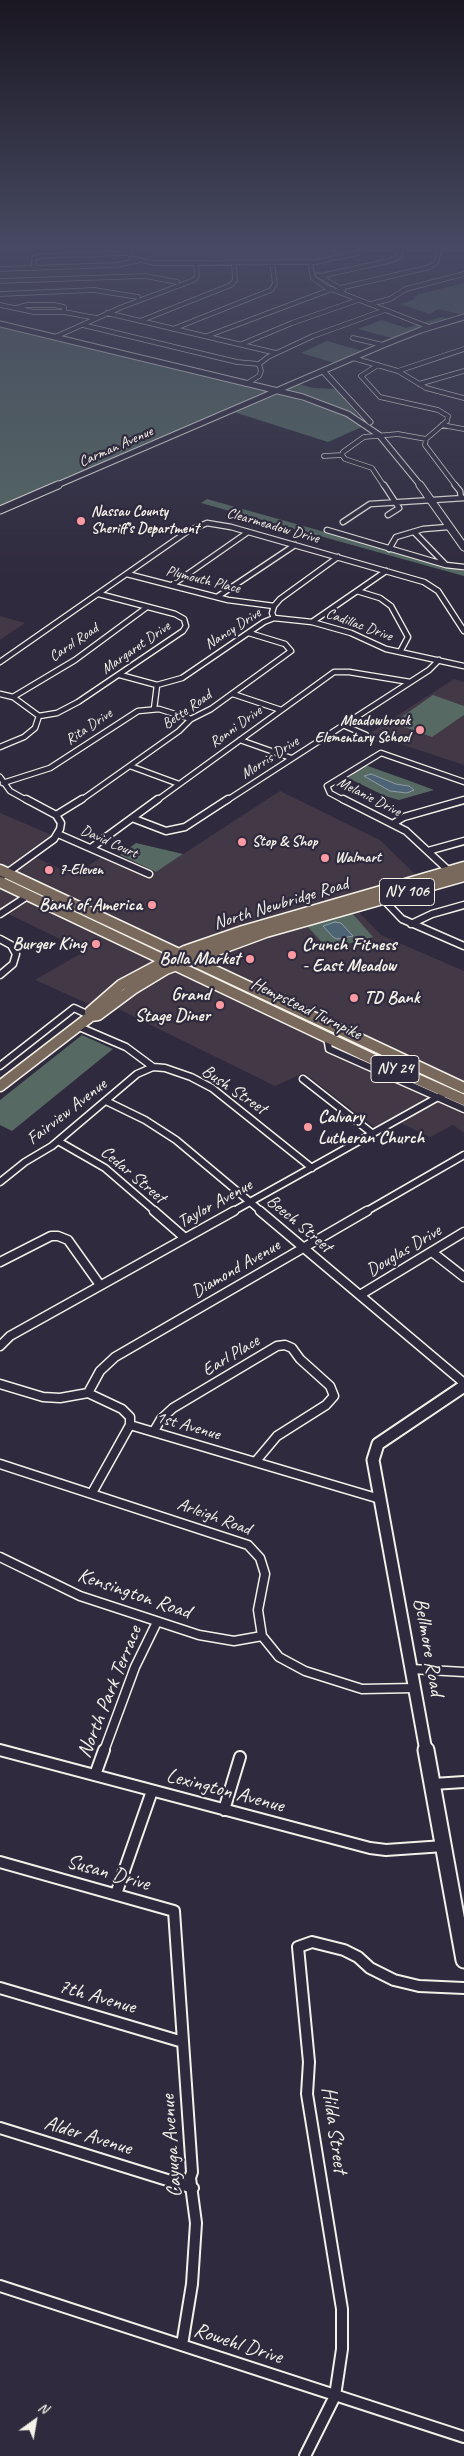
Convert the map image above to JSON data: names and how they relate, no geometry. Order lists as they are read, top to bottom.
{
  "streets": {
    "main road": [
      "Carman Avenue",
      "NY 106",
      "North Newbridge Road",
      "Hempstead Turnpike",
      "NY 24",
      "Bellmore Road"
    ],
    "street": [
      "Clearmeadow Drive",
      "Plymouth Place",
      "Cadillac Drive",
      "Nancy Drive",
      "Carol Road",
      "Margaret Drive",
      "Bette Road",
      "Rita Drive",
      "Ronni Drive",
      "Morris Drive",
      "Melanie Drive",
      "David Court",
      "Bush Street",
      "Fairview Avenue",
      "Cedar Street",
      "Taylor Avenue",
      "Beech Street",
      "Douglas Drive",
      "Diamond Avenue",
      "Earl Place",
      "1st Avenue",
      "Arleigh Road",
      "Kensington Road",
      "North Park Terrace",
      "Lexington Avenue",
      "Susan Drive",
      "7th Avenue",
      "Hilda Street",
      "Alder Avenue",
      "Cayuga Avenue",
      "Rowehl Drive"
    ]
  },
  "crossings": [
    ["Clearmeadow Drive", "Plymouth Place"],
    ["Clearmeadow Drive", "Nancy Drive"],
    ["Clearmeadow Drive", "Margaret Drive"],
    ["Plymouth Place", "Nancy Drive"],
    ["Cadillac Drive", "Nancy Drive"],
    ["Cadillac Drive", "Morris Drive"],
    ["Nancy Drive", "Bette Road"],
    ["Carol Road", "Margaret Drive"],
    ["Bette Road", "Rita Drive"],
    ["Ronni Drive", "Morris Drive"],
    ["Ronni Drive", "David Court"],
    ["Melanie Drive", "North Newbridge Road"],
    ["NY 106", "North Newbridge Road"],
    ["NY 106", "Hempstead Turnpike"],
    ["NY 106", "Bush Street"],
    ["North Newbridge Road", "Hempstead Turnpike"],
    ["Hempstead Turnpike", "Taylor Avenue"],
    ["Bush Street", "Fairview Avenue"],
    ["Bush Street", "Taylor Avenue"],
    ["Fairview Avenue", "Cedar Street"],
    ["Fairview Avenue", "Beech Street"],
    ["Cedar Street", "Taylor Avenue"],
    ["Taylor Avenue", "Beech Street"],
    ["Beech Street", "Douglas Drive"],
    ["Beech Street", "Diamond Avenue"],
    ["Beech Street", "Bellmore Road"],
    ["Diamond Avenue", "1st Avenue"],
    ["Earl Place", "1st Avenue"],
    ["1st Avenue", "Bellmore Road"],
    ["Arleigh Road", "Kensington Road"],
    ["Kensington Road", "North Park Terrace"],
    ["Bellmore Road", "Lexington Avenue"],
    ["North Park Terrace", "Lexington Avenue"],
    ["Susan Drive", "Cayuga Avenue"],
    ["7th Avenue", "Cayuga Avenue"],
    ["Hilda Street", "Rowehl Drive"],
    ["Alder Avenue", "Cayuga Avenue"],
    ["Cayuga Avenue", "Rowehl Drive"]
  ],
  "places": [
    "Nassau County Sheriff's Department",
    "Meadowbrook Elementary School",
    "Stop & Shop",
    "Walmart",
    "7-Eleven",
    "Bank of America",
    "Burger King",
    "Crunch Fitness - East Meadow",
    "Bolla Market",
    "TD Bank",
    "Grand Stage Diner",
    "Calvary Lutheran Church"
  ],
  "north": "top right"
}
